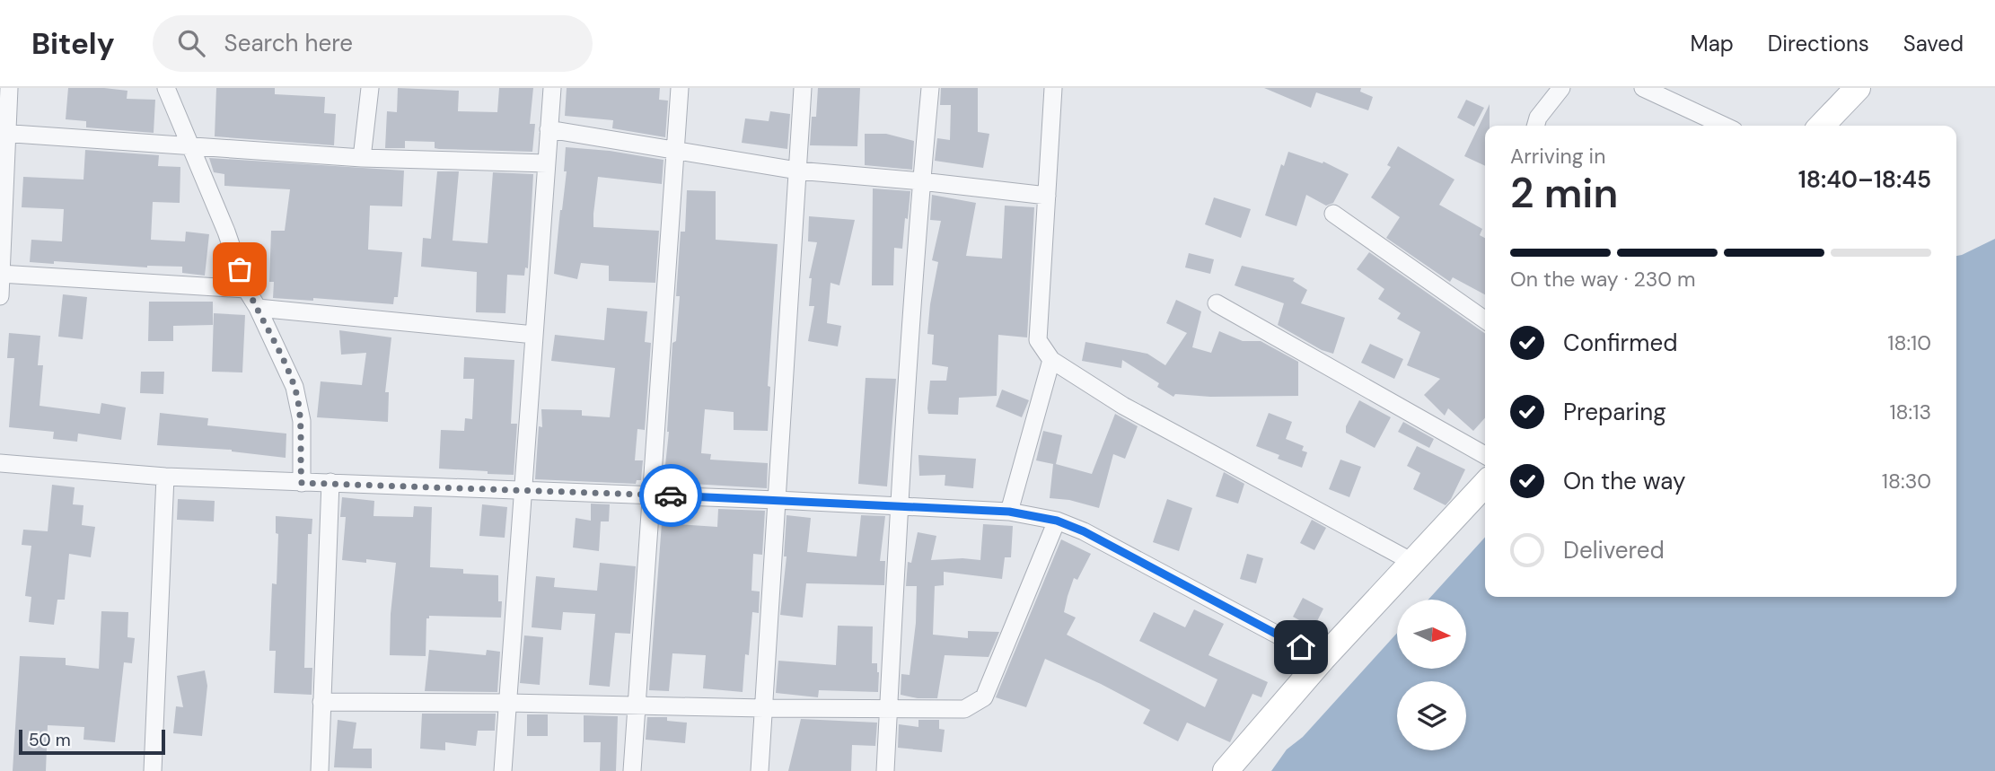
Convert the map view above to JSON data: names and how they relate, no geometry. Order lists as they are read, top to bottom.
{
  "scale_bar": "50 m",
  "north": "right",
  "page": {
    "header": "Bitely",
    "search": "Search here",
    "nav": ["Map", "Directions", "Saved"],
    "heading": ["2 min", "Arriving in", "18:40–18:45"],
    "bar": "On the way · 230 m",
    "list": [
      ["Confirmed", "18:10"],
      ["Preparing", "18:13"],
      ["On the way", "18:30"],
      "Delivered"
    ],
    "scale": "50 m"
  }
}
